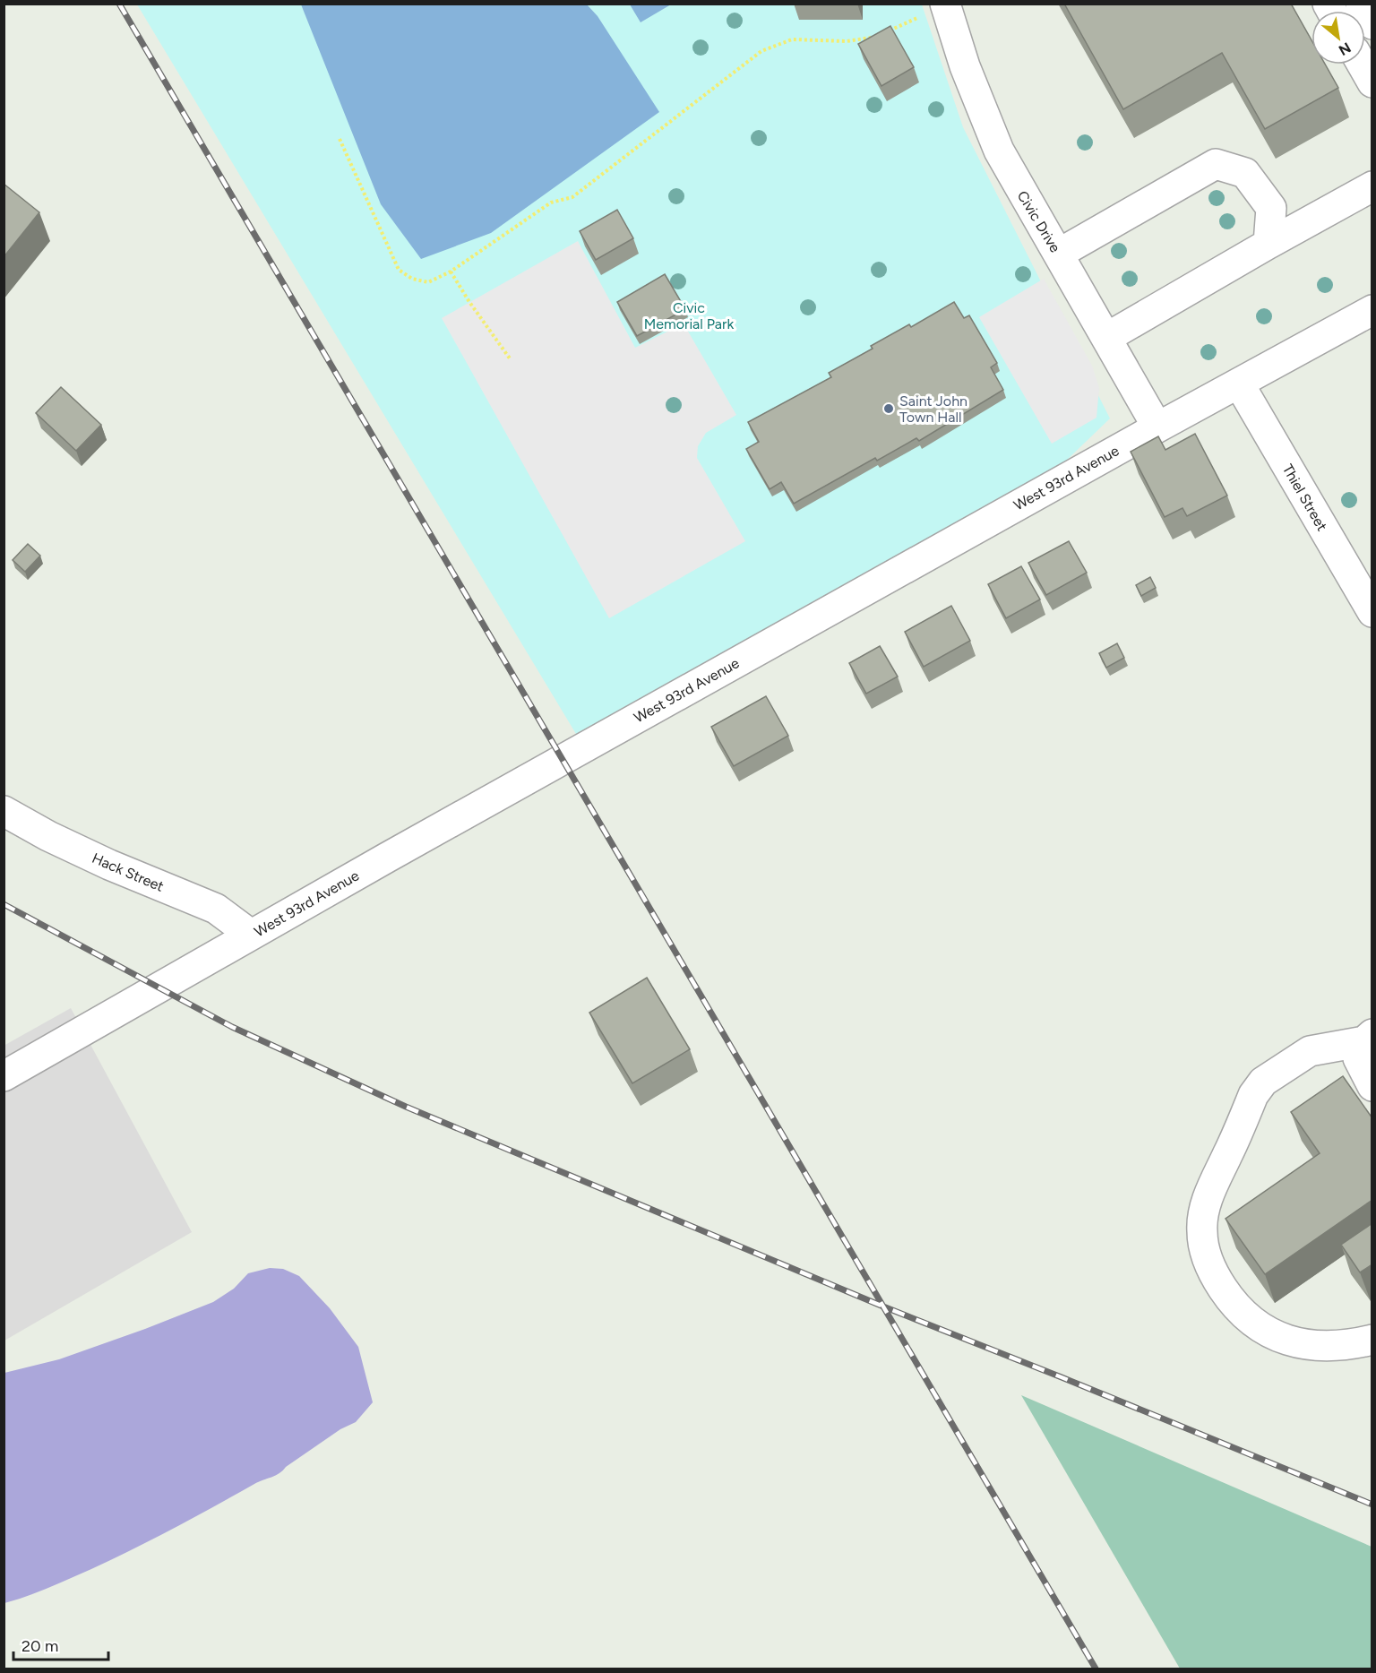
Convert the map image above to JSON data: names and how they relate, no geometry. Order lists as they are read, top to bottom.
{
  "streets": {
    "street": [
      "Civic Drive",
      "West 93rd Avenue",
      "Thiel Street",
      "Hack Street"
    ]
  },
  "crossings": [
    ["Civic Drive", "West 93rd Avenue"],
    ["West 93rd Avenue", "Thiel Street"],
    ["West 93rd Avenue", "Hack Street"]
  ],
  "parks": ["Civic Memorial Park"],
  "places": ["Saint John Town Hall"],
  "scale_bar": "20 m",
  "north": "bottom right"
}
